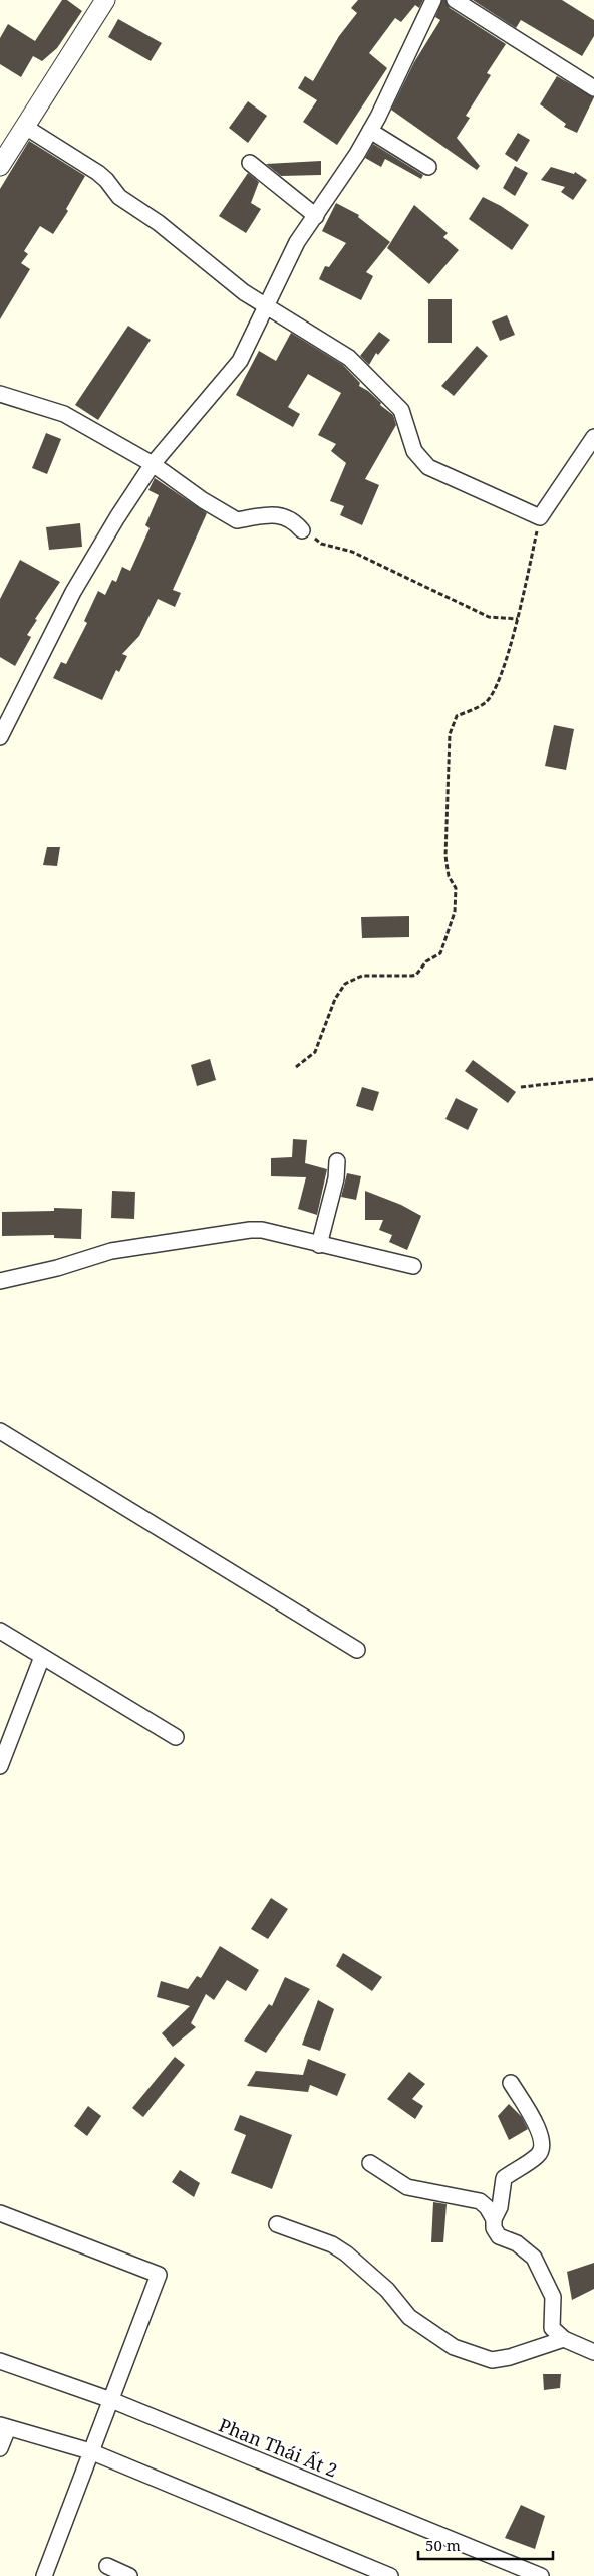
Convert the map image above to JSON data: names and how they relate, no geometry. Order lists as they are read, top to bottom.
{
  "streets": {
    "street": ["Phan Thái Ất 2"]
  },
  "scale_bar": "50 m"
}
